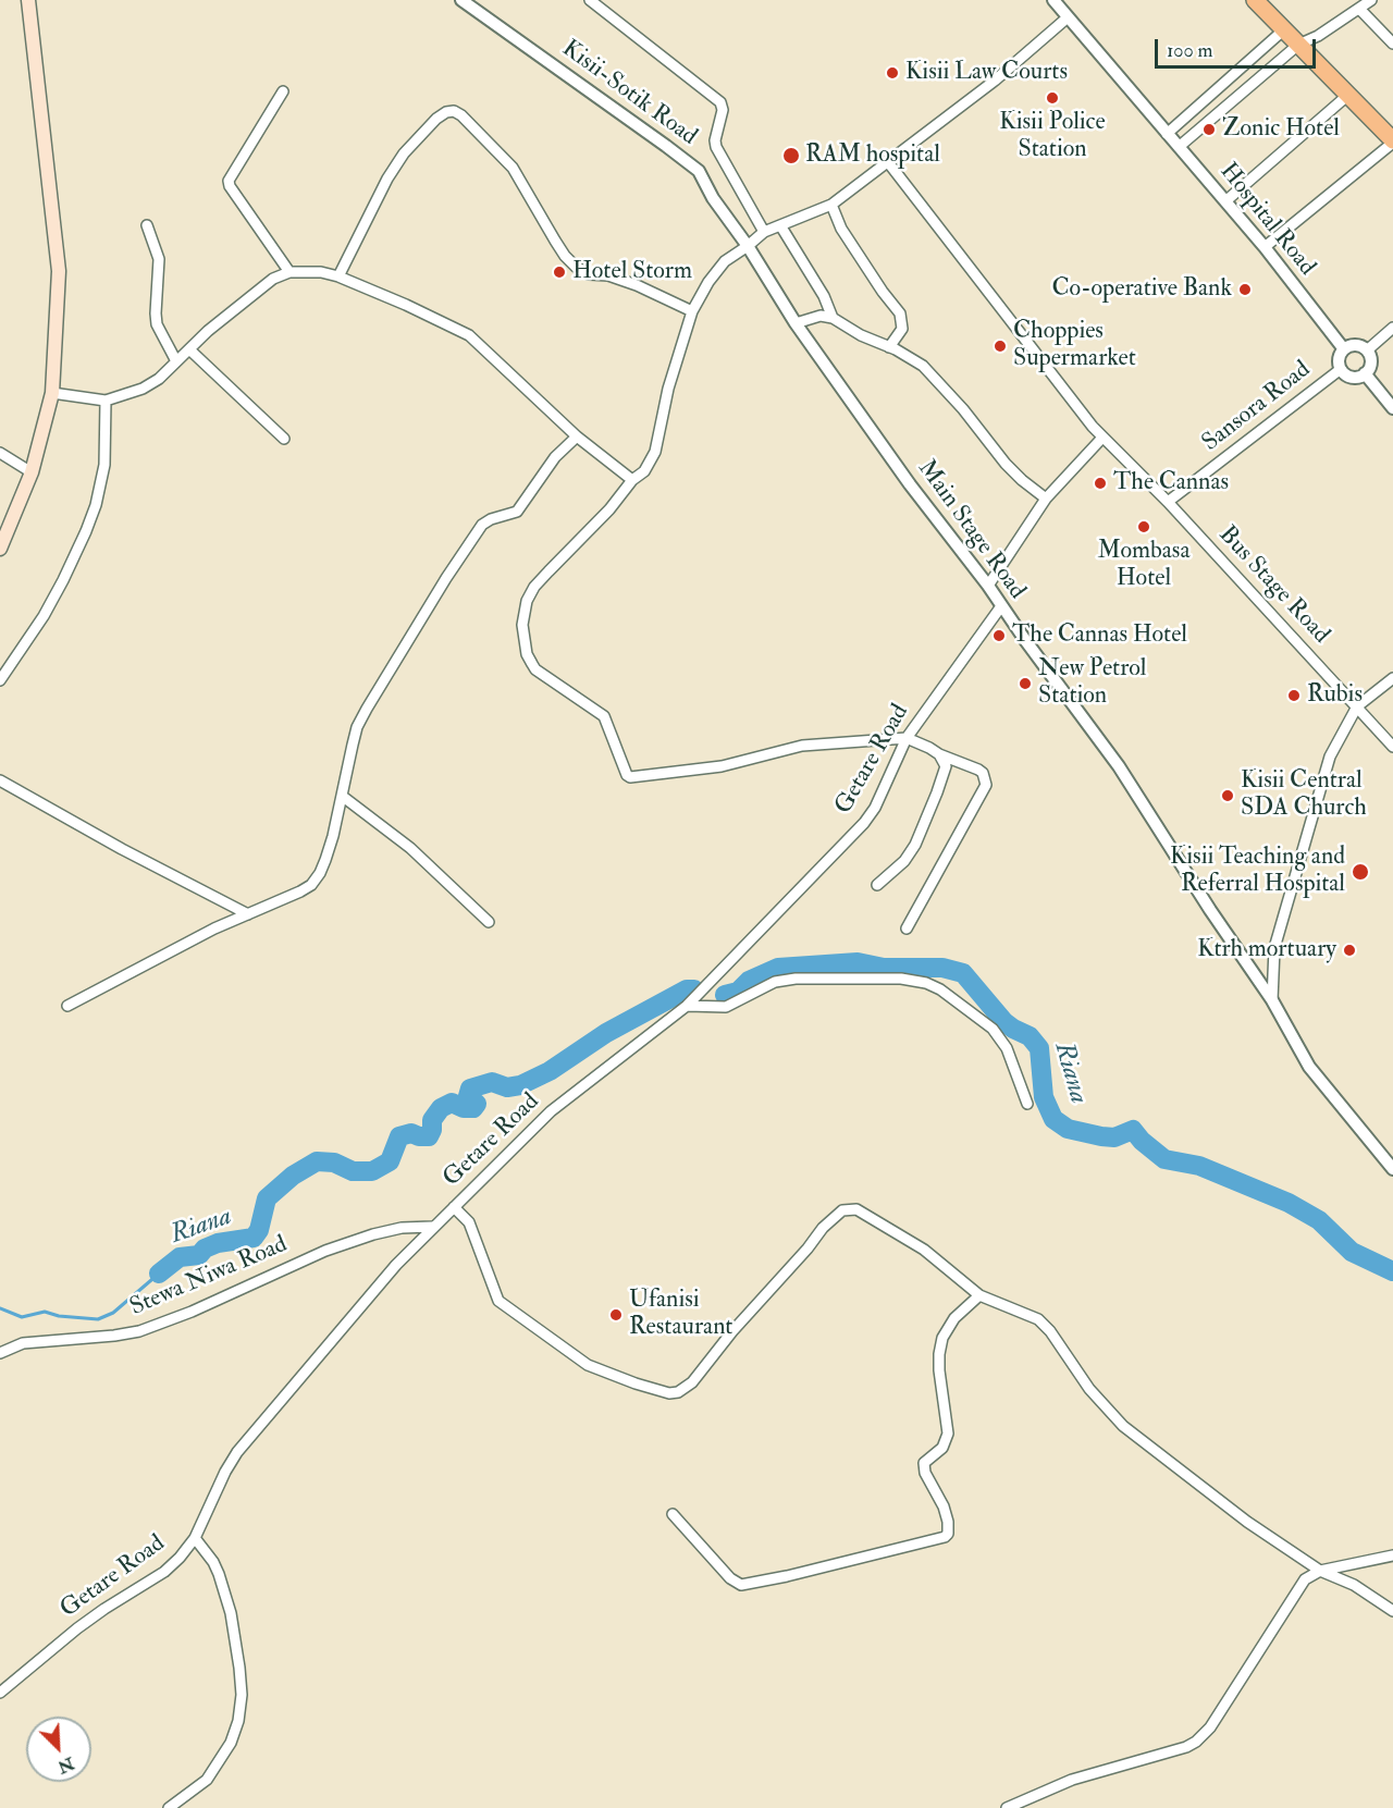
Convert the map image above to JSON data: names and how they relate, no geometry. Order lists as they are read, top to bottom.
{
  "streets": {
    "street": [
      "Kisii-Sotik Road",
      "Hospital Road",
      "Sansora Road",
      "Main Stage Road",
      "Bus Stage Road",
      "Getare Road",
      "Stewa Niwa Road"
    ]
  },
  "crossings": [
    ["Kisii-Sotik Road", "Main Stage Road"],
    ["Hospital Road", "Sansora Road"],
    ["Sansora Road", "Bus Stage Road"],
    ["Main Stage Road", "Getare Road"],
    ["Getare Road", "Stewa Niwa Road"]
  ],
  "water": ["Riana"],
  "places": [
    "Kisii Law Courts",
    "Kisii Police Station",
    "Zonic Hotel",
    "RAM hospital",
    "Hotel Storm",
    "Co-operative Bank",
    "Choppies Supermarket",
    "The Cannas",
    "Mombasa Hotel",
    "The Cannas Hotel",
    "New Petrol Station",
    "Rubis",
    "Kisii Central SDA Church",
    "Kisii Teaching and Referral Hospital",
    "Ktrh mortuary",
    "Ufanisi Restaurant"
  ],
  "scale_bar": "100 m",
  "north": "bottom right"
}
